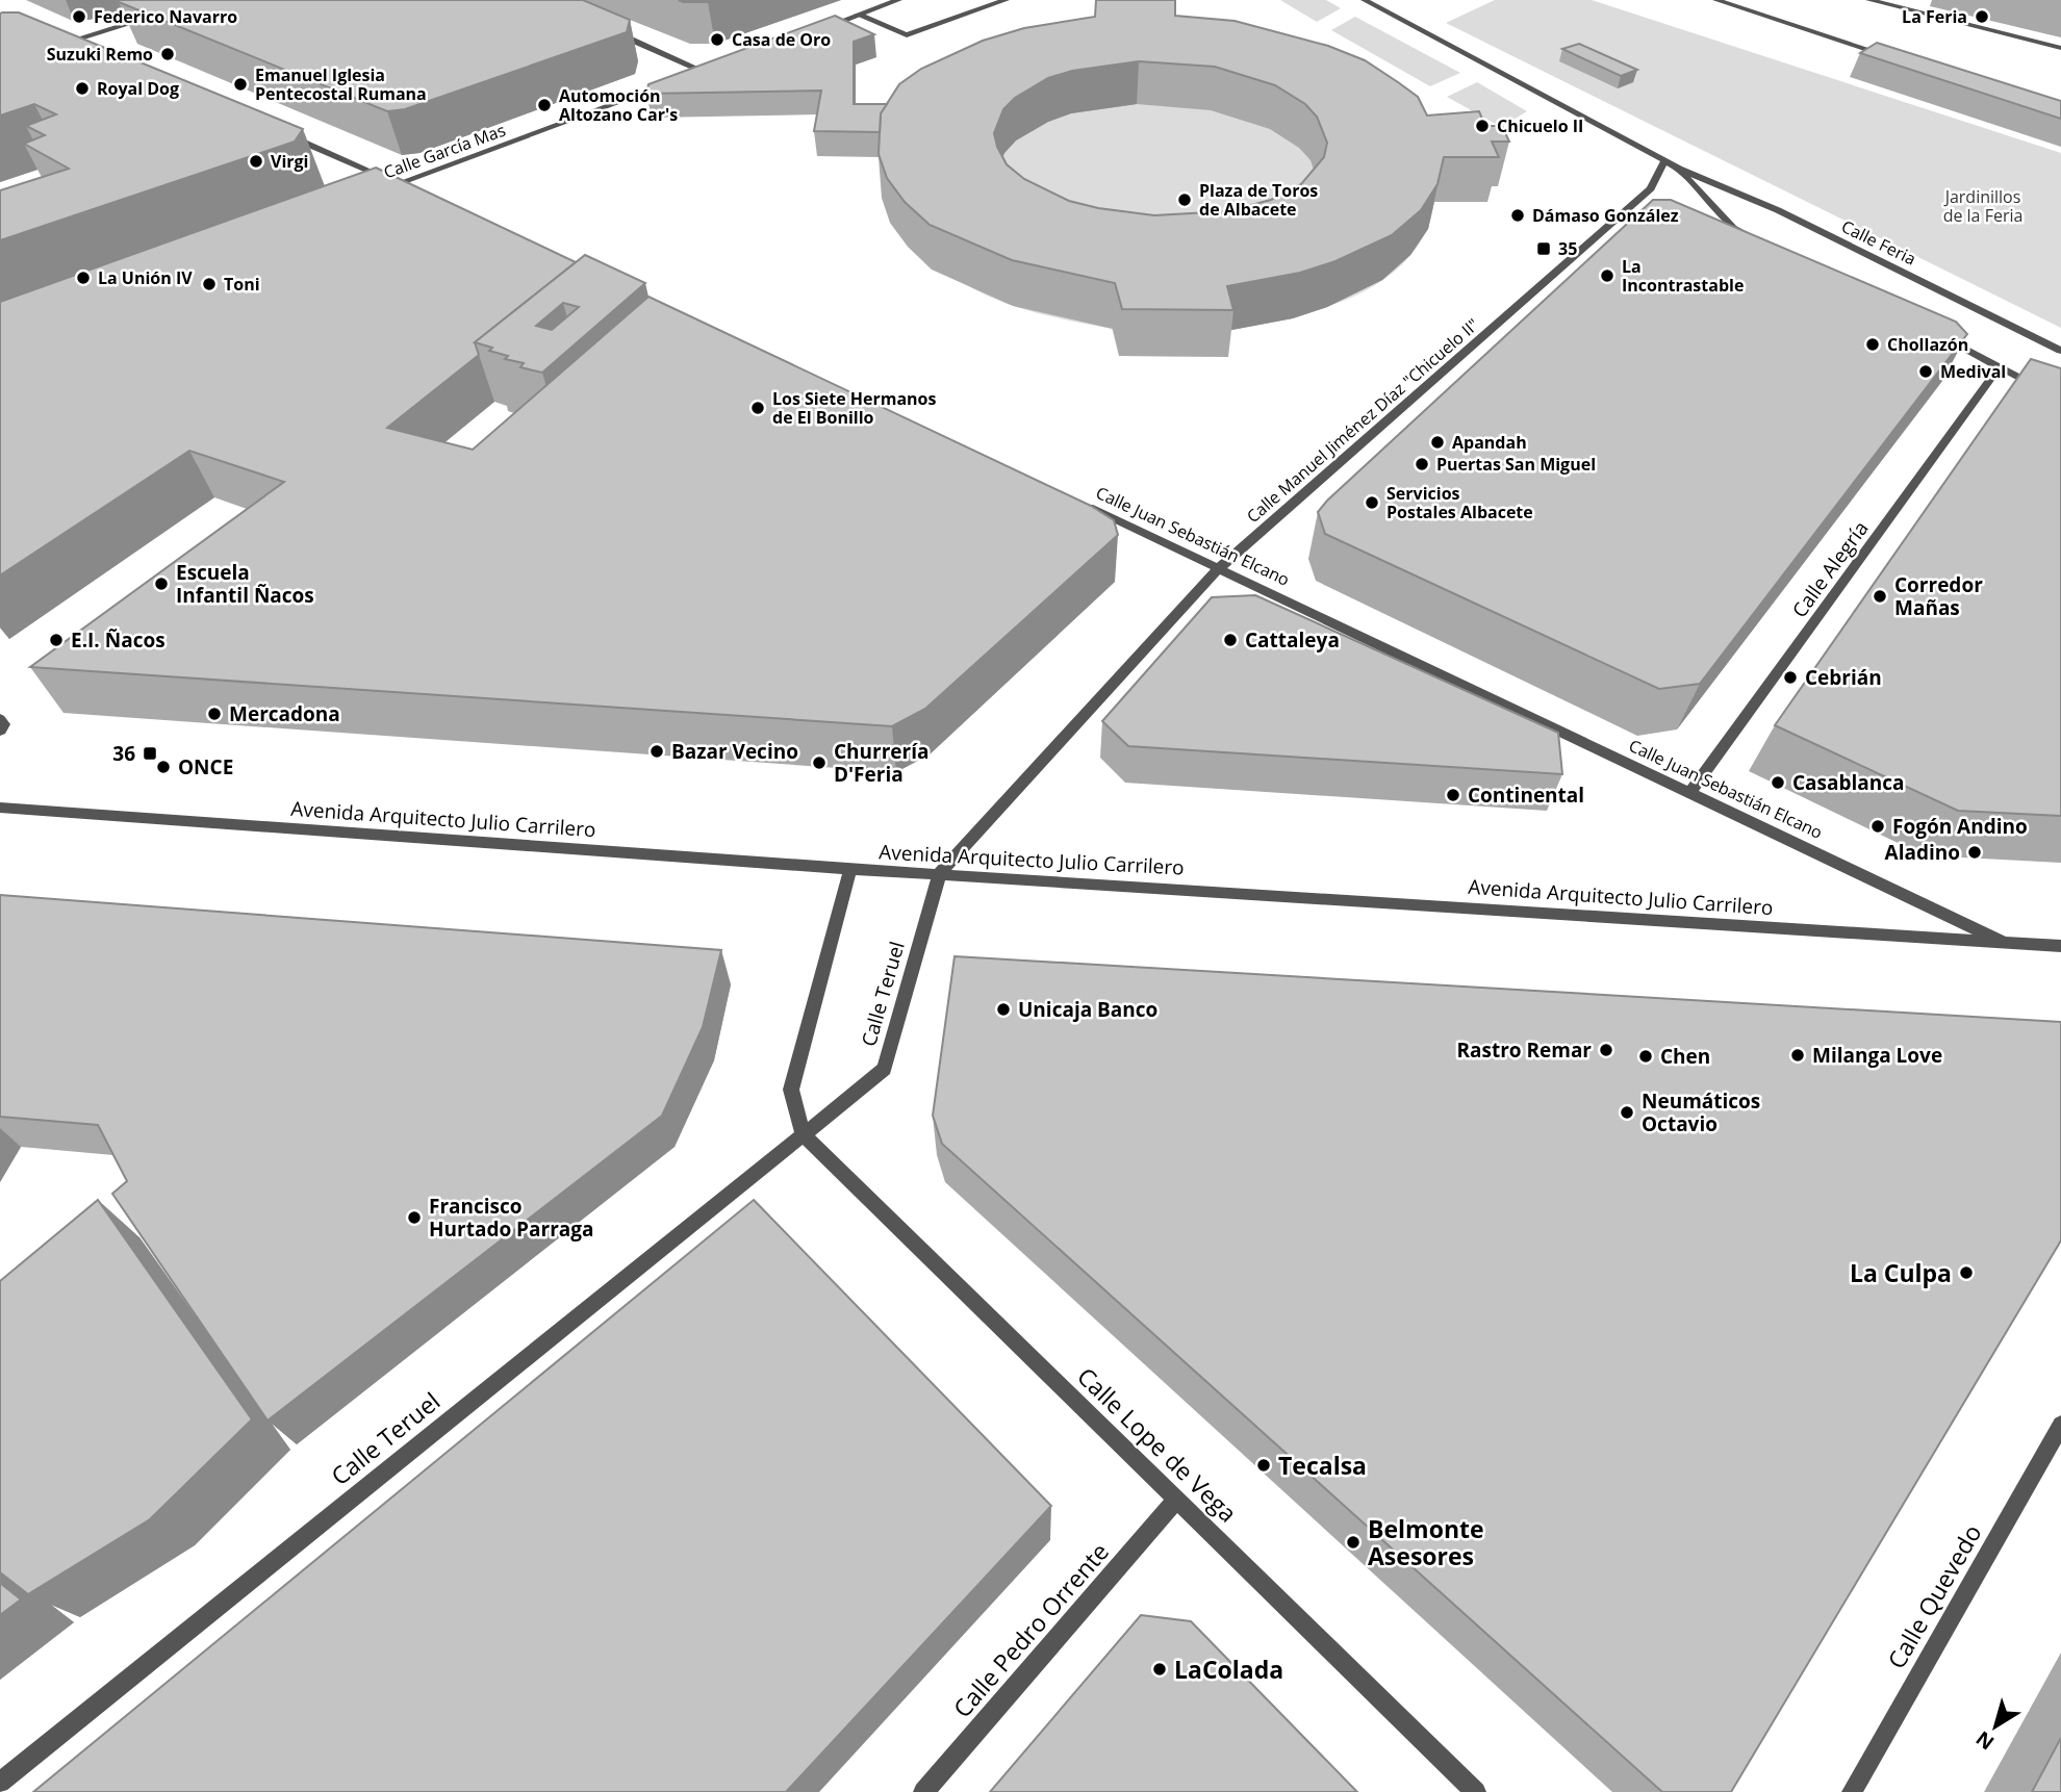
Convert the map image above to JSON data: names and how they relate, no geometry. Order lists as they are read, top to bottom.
{
  "streets": {
    "street": [
      "Calle García Mas",
      "Calle Feria",
      "Calle Manuel Jiménez Díaz \"Chicuelo II\"",
      "Calle Juan Sebastián Elcano",
      "Calle Alegría",
      "Avenida Arquitecto Julio Carrilero",
      "Calle Teruel",
      "Calle Lope de Vega",
      "Calle Quevedo",
      "Calle Pedro Orrente"
    ]
  },
  "crossings": [
    ["Calle Feria", "Calle Manuel Jiménez Díaz \"Chicuelo II\""],
    ["Calle Manuel Jiménez Díaz \"Chicuelo II\"", "Calle Juan Sebastián Elcano"],
    ["Calle Manuel Jiménez Díaz \"Chicuelo II\"", "Avenida Arquitecto Julio Carrilero"],
    ["Calle Manuel Jiménez Díaz \"Chicuelo II\"", "Calle Teruel"],
    ["Calle Juan Sebastián Elcano", "Calle Alegría"],
    ["Calle Juan Sebastián Elcano", "Avenida Arquitecto Julio Carrilero"],
    ["Avenida Arquitecto Julio Carrilero", "Calle Teruel"],
    ["Calle Teruel", "Calle Lope de Vega"],
    ["Calle Lope de Vega", "Calle Pedro Orrente"]
  ],
  "parks": ["Jardinillos de la Feria"],
  "places": {
    "other": [
      "Federico Navarro",
      "La Feria",
      "Casa de Oro",
      "Suzuki Remo",
      "Emanuel Iglesia Pentecostal Rumana",
      "Royal Dog",
      "Automoción Altozano Car's",
      "Chicuelo II",
      "Virgi",
      "Plaza de Toros de Albacete",
      "Dámaso González",
      "La Incontrastable",
      "La Unión IV",
      "Toni",
      "Chollazón",
      "Medival",
      "Los Siete Hermanos de El Bonillo",
      "Apandah",
      "Puertas San Miguel",
      "Servicios Postales Albacete",
      "Escuela Infantil Ñacos",
      "Corredor Mañas",
      "E.I. Ñacos",
      "Cattaleya",
      "Cebrián",
      "Mercadona",
      "Bazar Vecino",
      "Churrería D'Feria",
      "ONCE",
      "Casablanca",
      "Continental",
      "Fogón Andino",
      "Aladino",
      "Unicaja Banco",
      "Rastro Remar",
      "Milanga Love",
      "Chen",
      "Neumáticos Octavio",
      "Francisco Hurtado Parraga",
      "La Culpa",
      "Tecalsa",
      "Belmonte Asesores",
      "LaColada"
    ],
    "transit": ["35", "36"]
  },
  "north": "bottom left"
}
